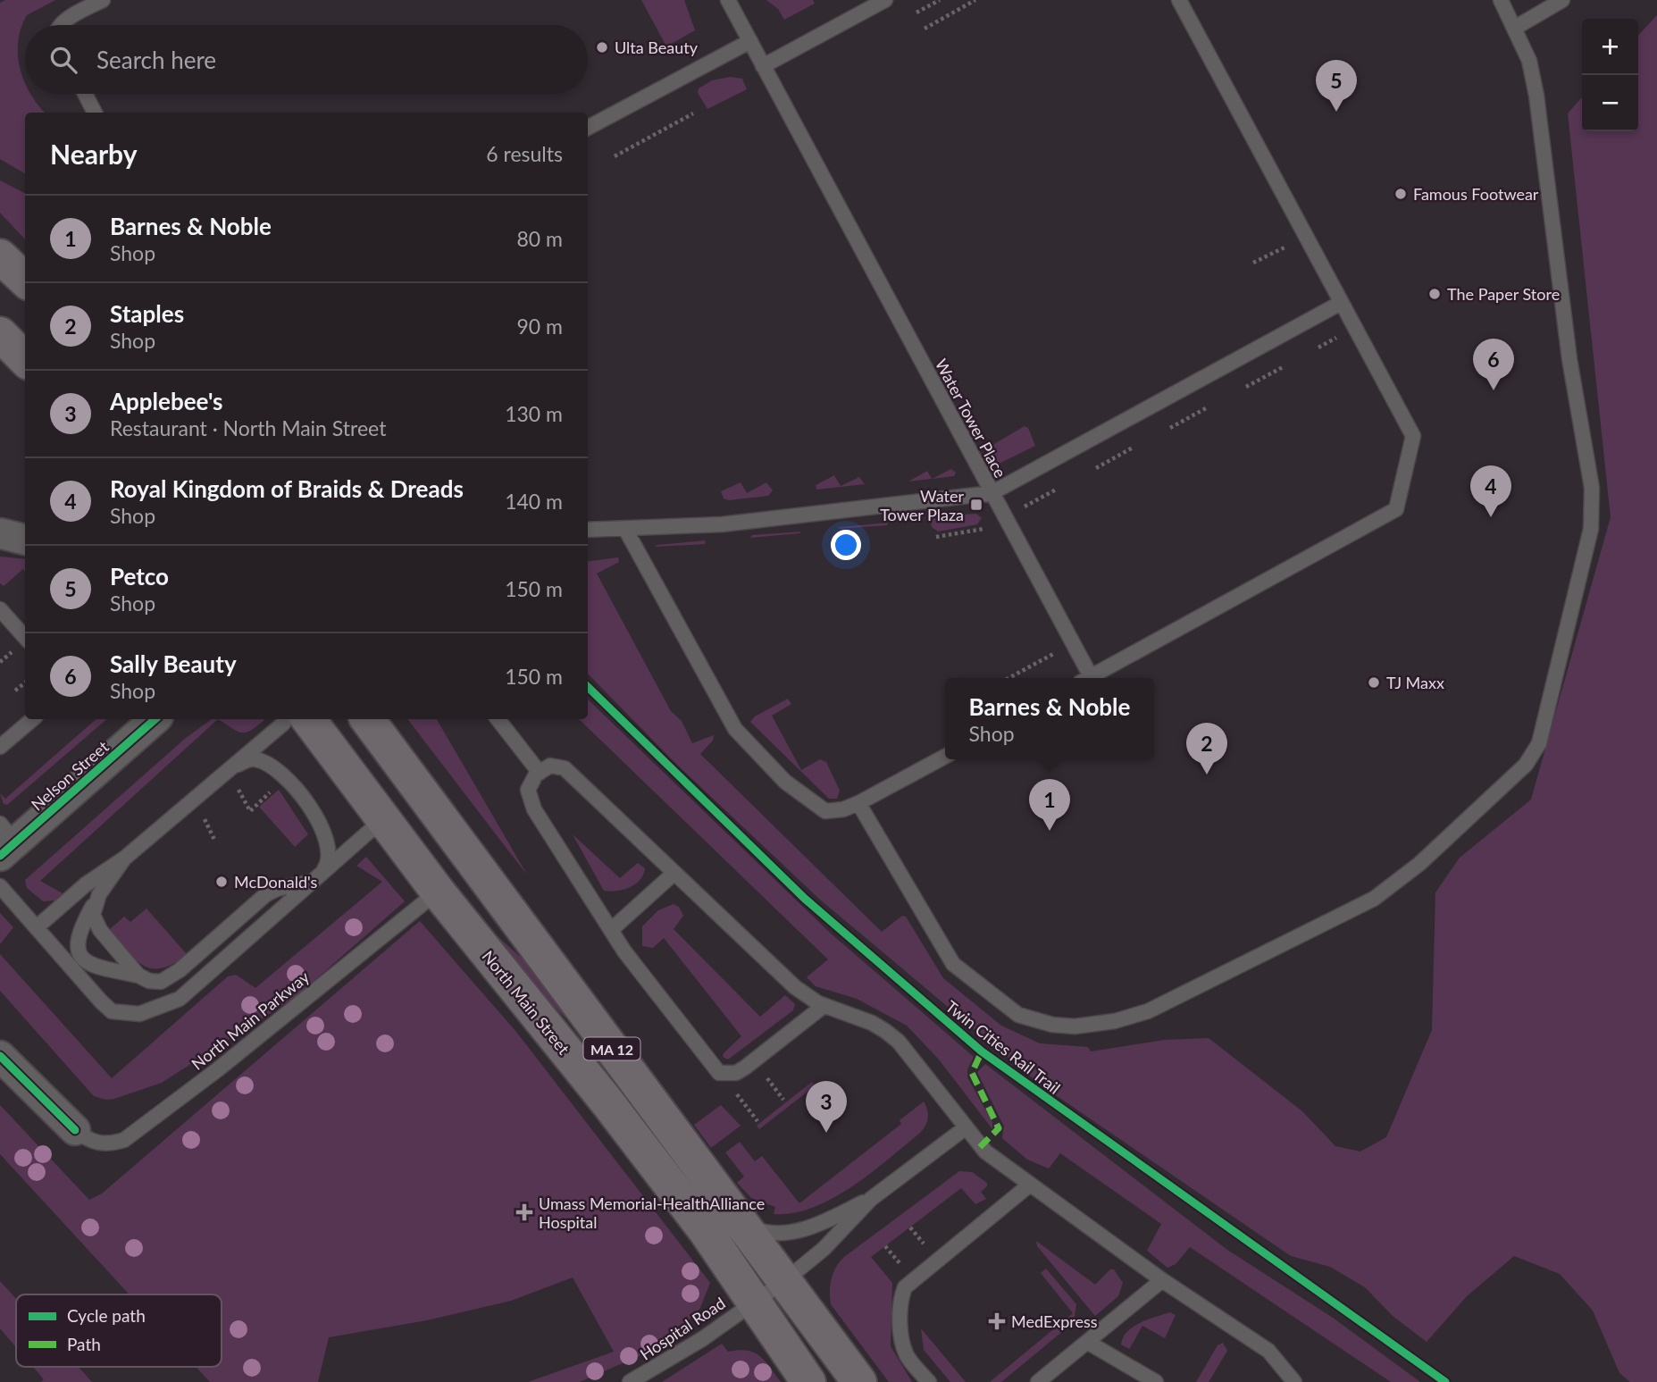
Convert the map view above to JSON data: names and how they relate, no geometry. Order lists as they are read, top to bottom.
{
  "streets": {
    "main road": ["North Main Street", "MA 12"],
    "street": ["Nelson Street"],
    "lane": ["Water Tower Place", "North Main Parkway", "Hospital Road"],
    "cycle path": ["Twin Cities Rail Trail"]
  },
  "crossings": [
    ["North Main Street", "North Main Parkway"],
    ["North Main Street", "Hospital Road"],
    ["MA 12", "Hospital Road"]
  ],
  "places": {
    "other": [
      "Ulta Beauty",
      "Famous Footwear",
      "The Paper Store",
      "TJ Maxx",
      "McDonald's"
    ],
    "transit": ["Water Tower Plaza"],
    "health": ["Umass Memorial-HealthAlliance Hospital", "MedExpress"]
  },
  "legend": ["Cycle path", "Path"],
  "page": {
    "map_buttons": ["+", "−"],
    "search": "Search here",
    "pins": [
      "5",
      "6",
      "4",
      "2",
      "1",
      "3"
    ],
    "heading": ["Nearby", "6 results"],
    "list": [
      {
        "mark": "1",
        "name": "Barnes & Noble",
        "note": "Shop",
        "value": "80 m"
      },
      {
        "mark": "2",
        "name": "Staples",
        "note": "Shop",
        "value": "90 m"
      },
      {
        "mark": "3",
        "name": "Applebee's",
        "note": "Restaurant · North Main Street",
        "value": "130 m"
      },
      {
        "mark": "4",
        "name": "Royal Kingdom of Braids & Dreads",
        "note": "Shop",
        "value": "140 m"
      },
      {
        "mark": "5",
        "name": "Petco",
        "note": "Shop",
        "value": "150 m"
      },
      {
        "mark": "6",
        "name": "Sally Beauty",
        "note": "Shop",
        "value": "150 m"
      }
    ],
    "popup": ["Barnes & Noble", "Shop"]
  }
}
